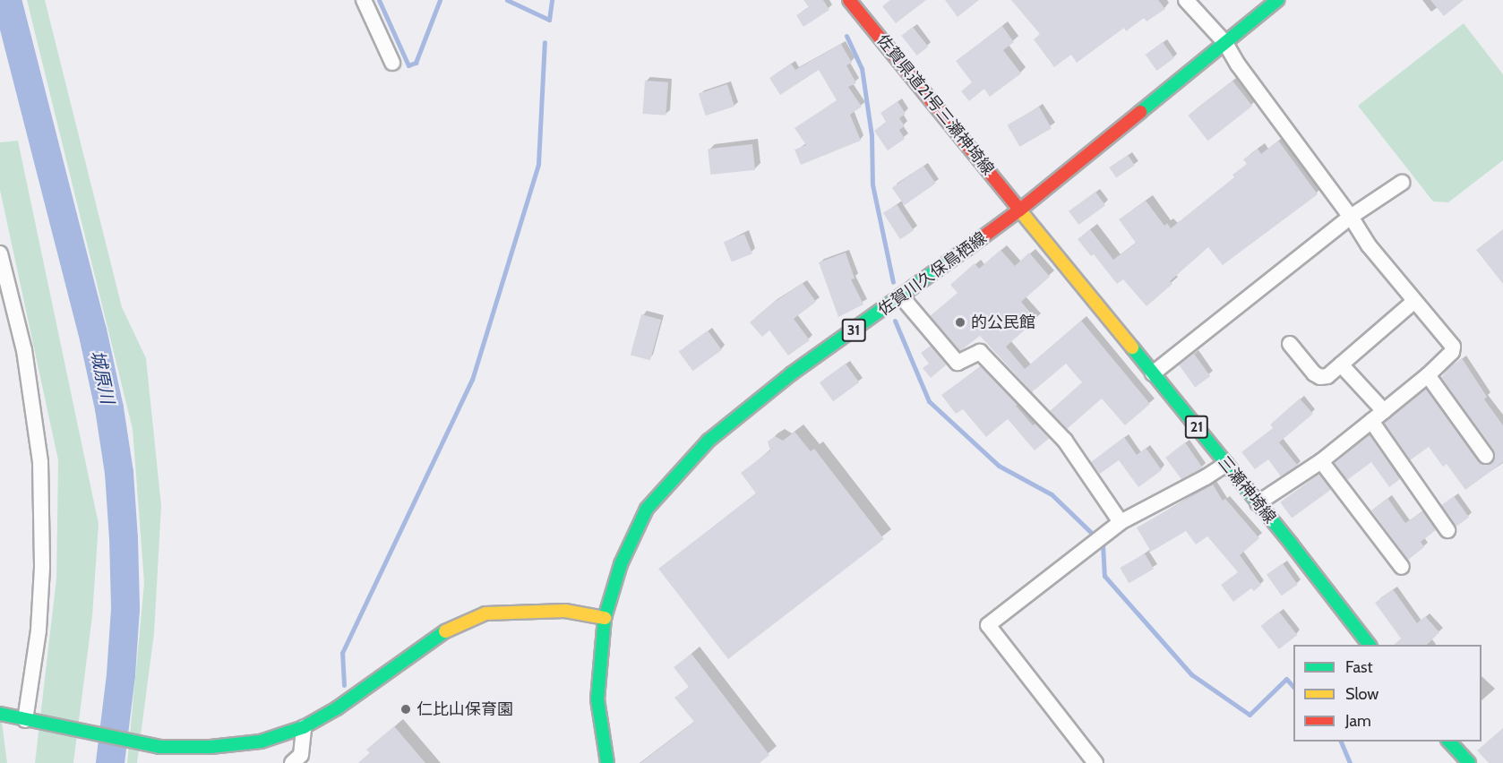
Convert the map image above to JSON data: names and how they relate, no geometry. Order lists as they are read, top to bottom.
{
  "streets": {
    "main road": [
      "佐賀県道21号三瀬神埼線",
      "佐賀川久保鳥栖線",
      "31",
      "21",
      "三瀬神埼線"
    ]
  },
  "crossings": [
    ["佐賀県道21号三瀬神埼線", "佐賀川久保鳥栖線"],
    ["佐賀県道21号三瀬神埼線", "三瀬神埼線"],
    ["佐賀川久保鳥栖線", "三瀬神埼線"]
  ],
  "water": ["城原川"],
  "places": ["的公民館", "仁比山保育園"],
  "legend": ["Fast", "Slow", "Jam"]
}
